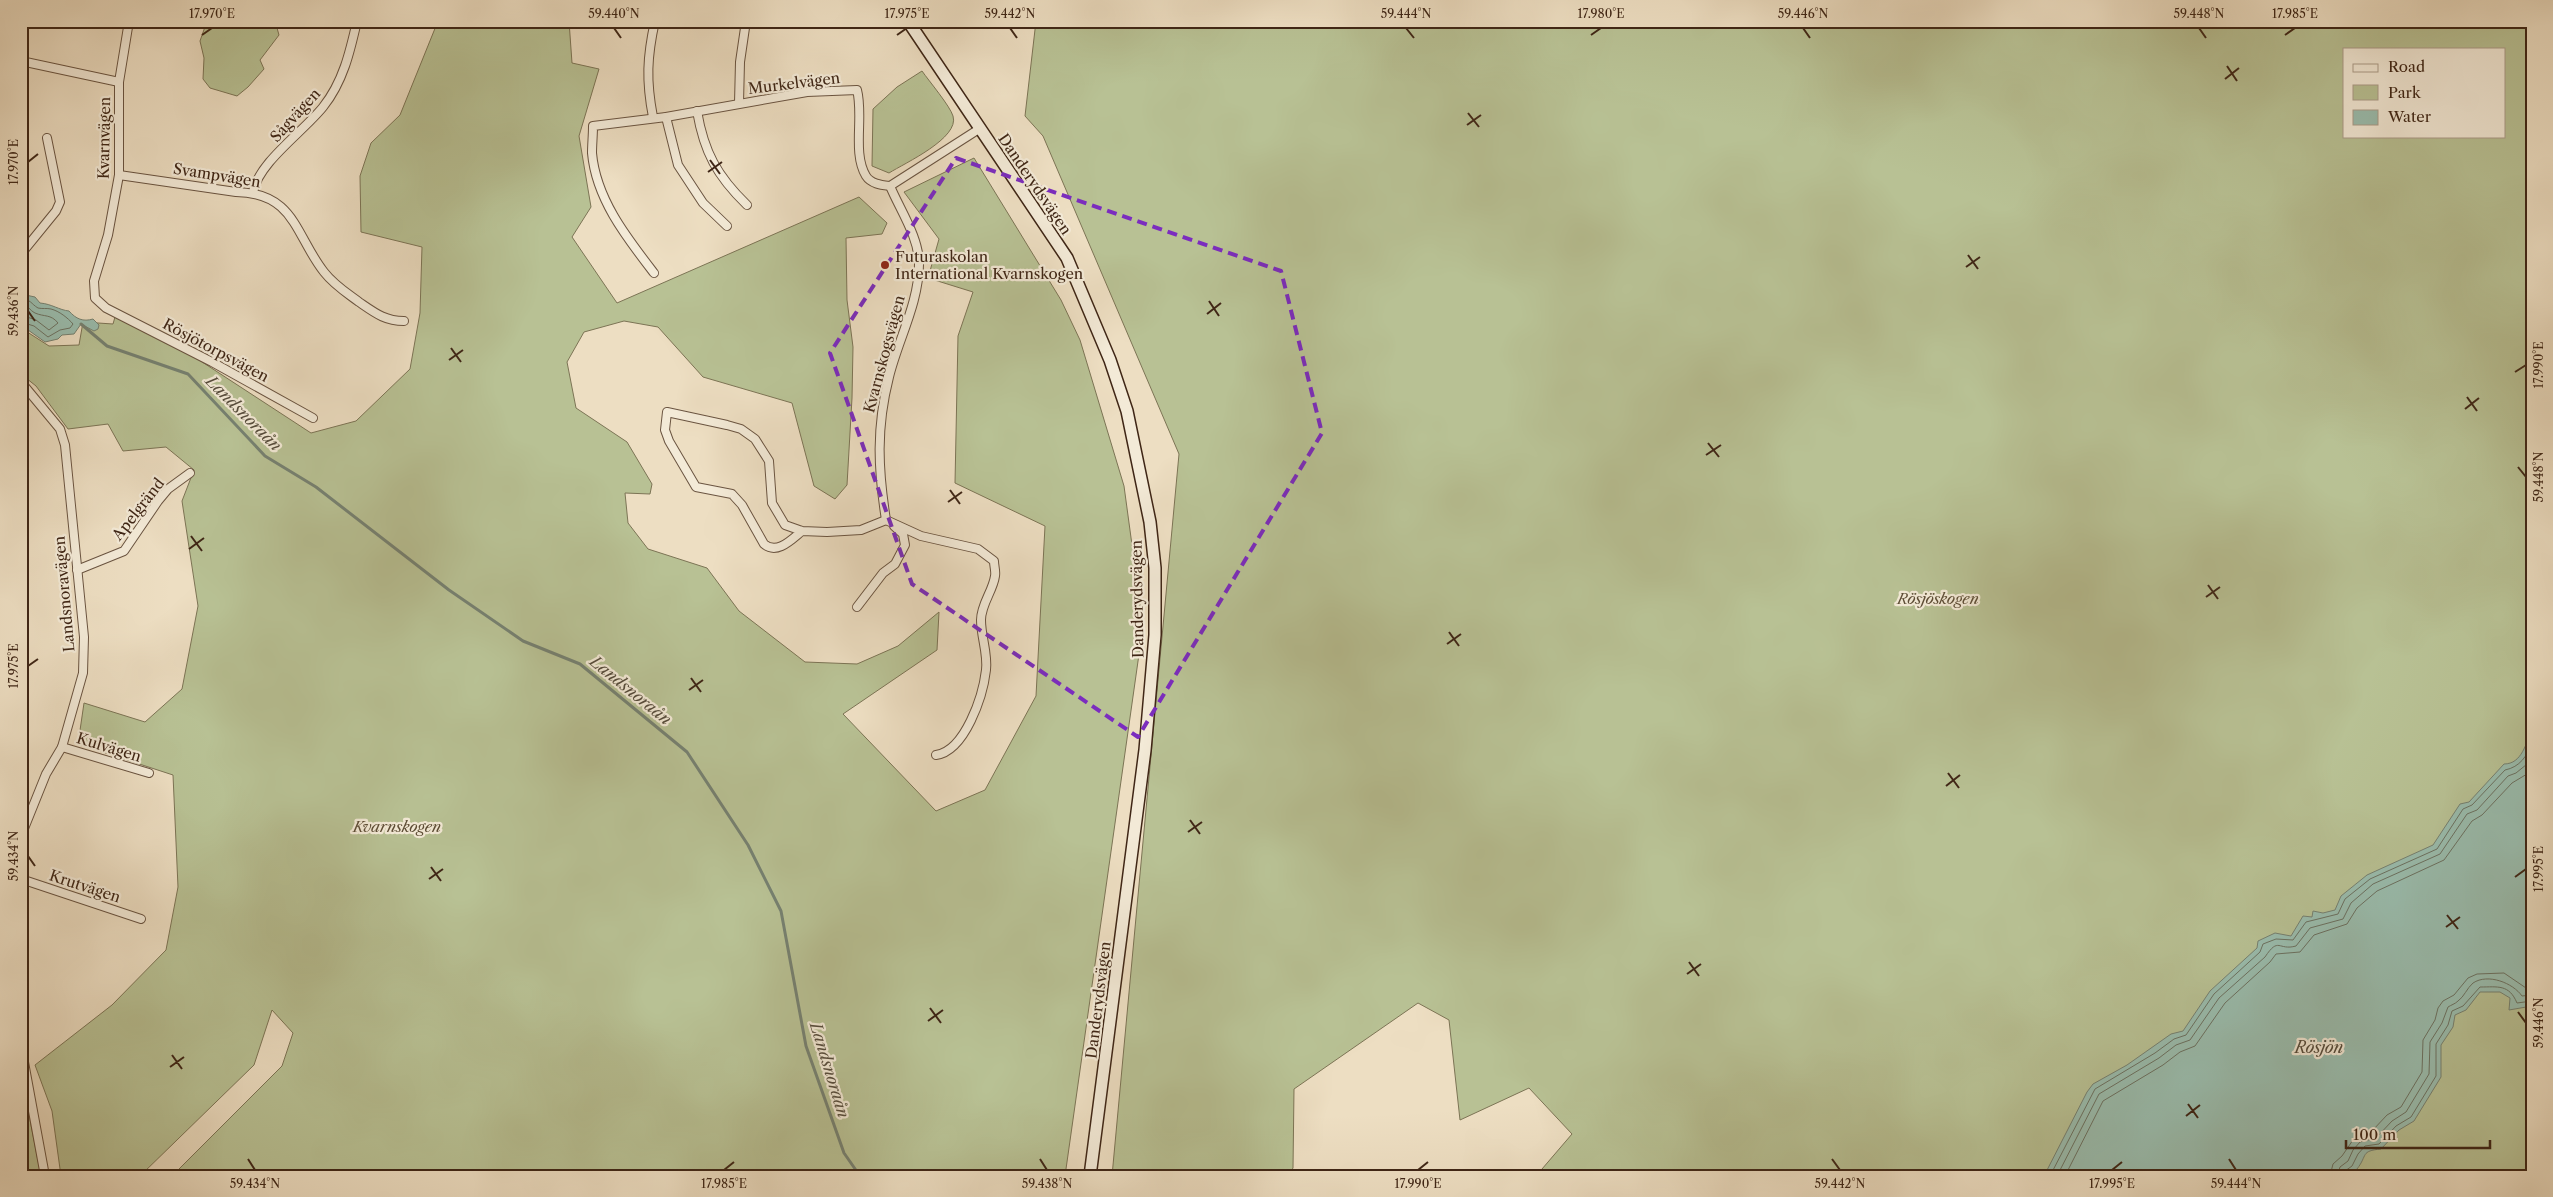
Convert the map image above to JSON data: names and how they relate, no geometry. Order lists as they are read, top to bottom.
{
  "streets": {
    "main road": ["Danderydsvägen"],
    "street": [
      "Murkelvägen",
      "Sågvägen",
      "Kvarnvägen",
      "Svampvägen",
      "Rösjötorpsvägen",
      "Kvarnskogsvägen",
      "Apelgränd",
      "Landsnoravägen",
      "Kulvägen",
      "Krutvägen"
    ]
  },
  "crossings": [
    ["Murkelvägen", "Kvarnskogsvägen"],
    ["Sågvägen", "Svampvägen"],
    ["Kvarnvägen", "Svampvägen"],
    ["Kvarnvägen", "Rösjötorpsvägen"],
    ["Apelgränd", "Landsnoravägen"],
    ["Landsnoravägen", "Kulvägen"]
  ],
  "water": ["Landsnoraån", "Rösjön"],
  "parks": ["Rösjöskogen", "Kvarnskogen"],
  "places": ["Futuraskolan International Kvarnskogen"],
  "legend": ["Road", "Park", "Water"],
  "scale_bar": "100 m",
  "coordinates": [
    "17.970°E",
    "59.440°N",
    "17.975°E",
    "59.442°N",
    "59.444°N",
    "17.980°E",
    "59.446°N",
    "59.448°N",
    "17.985°E",
    "59.436°N",
    "17.990°E",
    "59.434°N",
    "17.995°E",
    "59.438°N"
  ]
}
